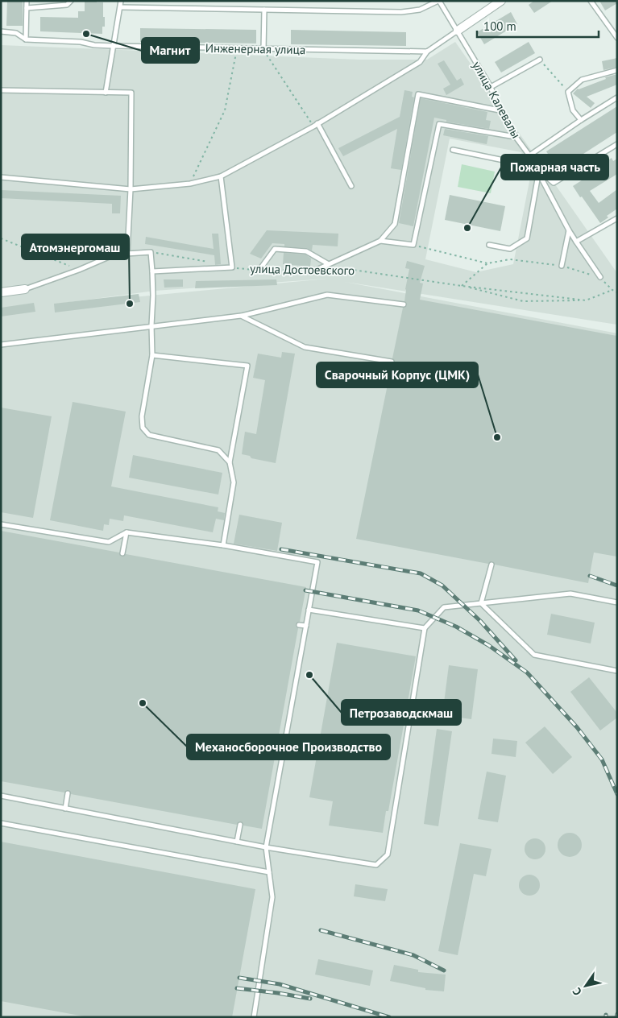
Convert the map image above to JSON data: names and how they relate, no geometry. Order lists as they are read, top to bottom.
{
  "streets": {
    "lane": ["Инженерная улица", "улица Калевалы"],
    "path": ["улица Достоевского"]
  },
  "places": [
    "Магнит",
    "Пожарная часть",
    "Атомэнергомаш",
    "Сварочный Корпус (ЦМК)",
    "Петрозаводскмаш",
    "Механосборочное Производство"
  ],
  "scale_bar": "100 m",
  "north": "bottom left"
}
